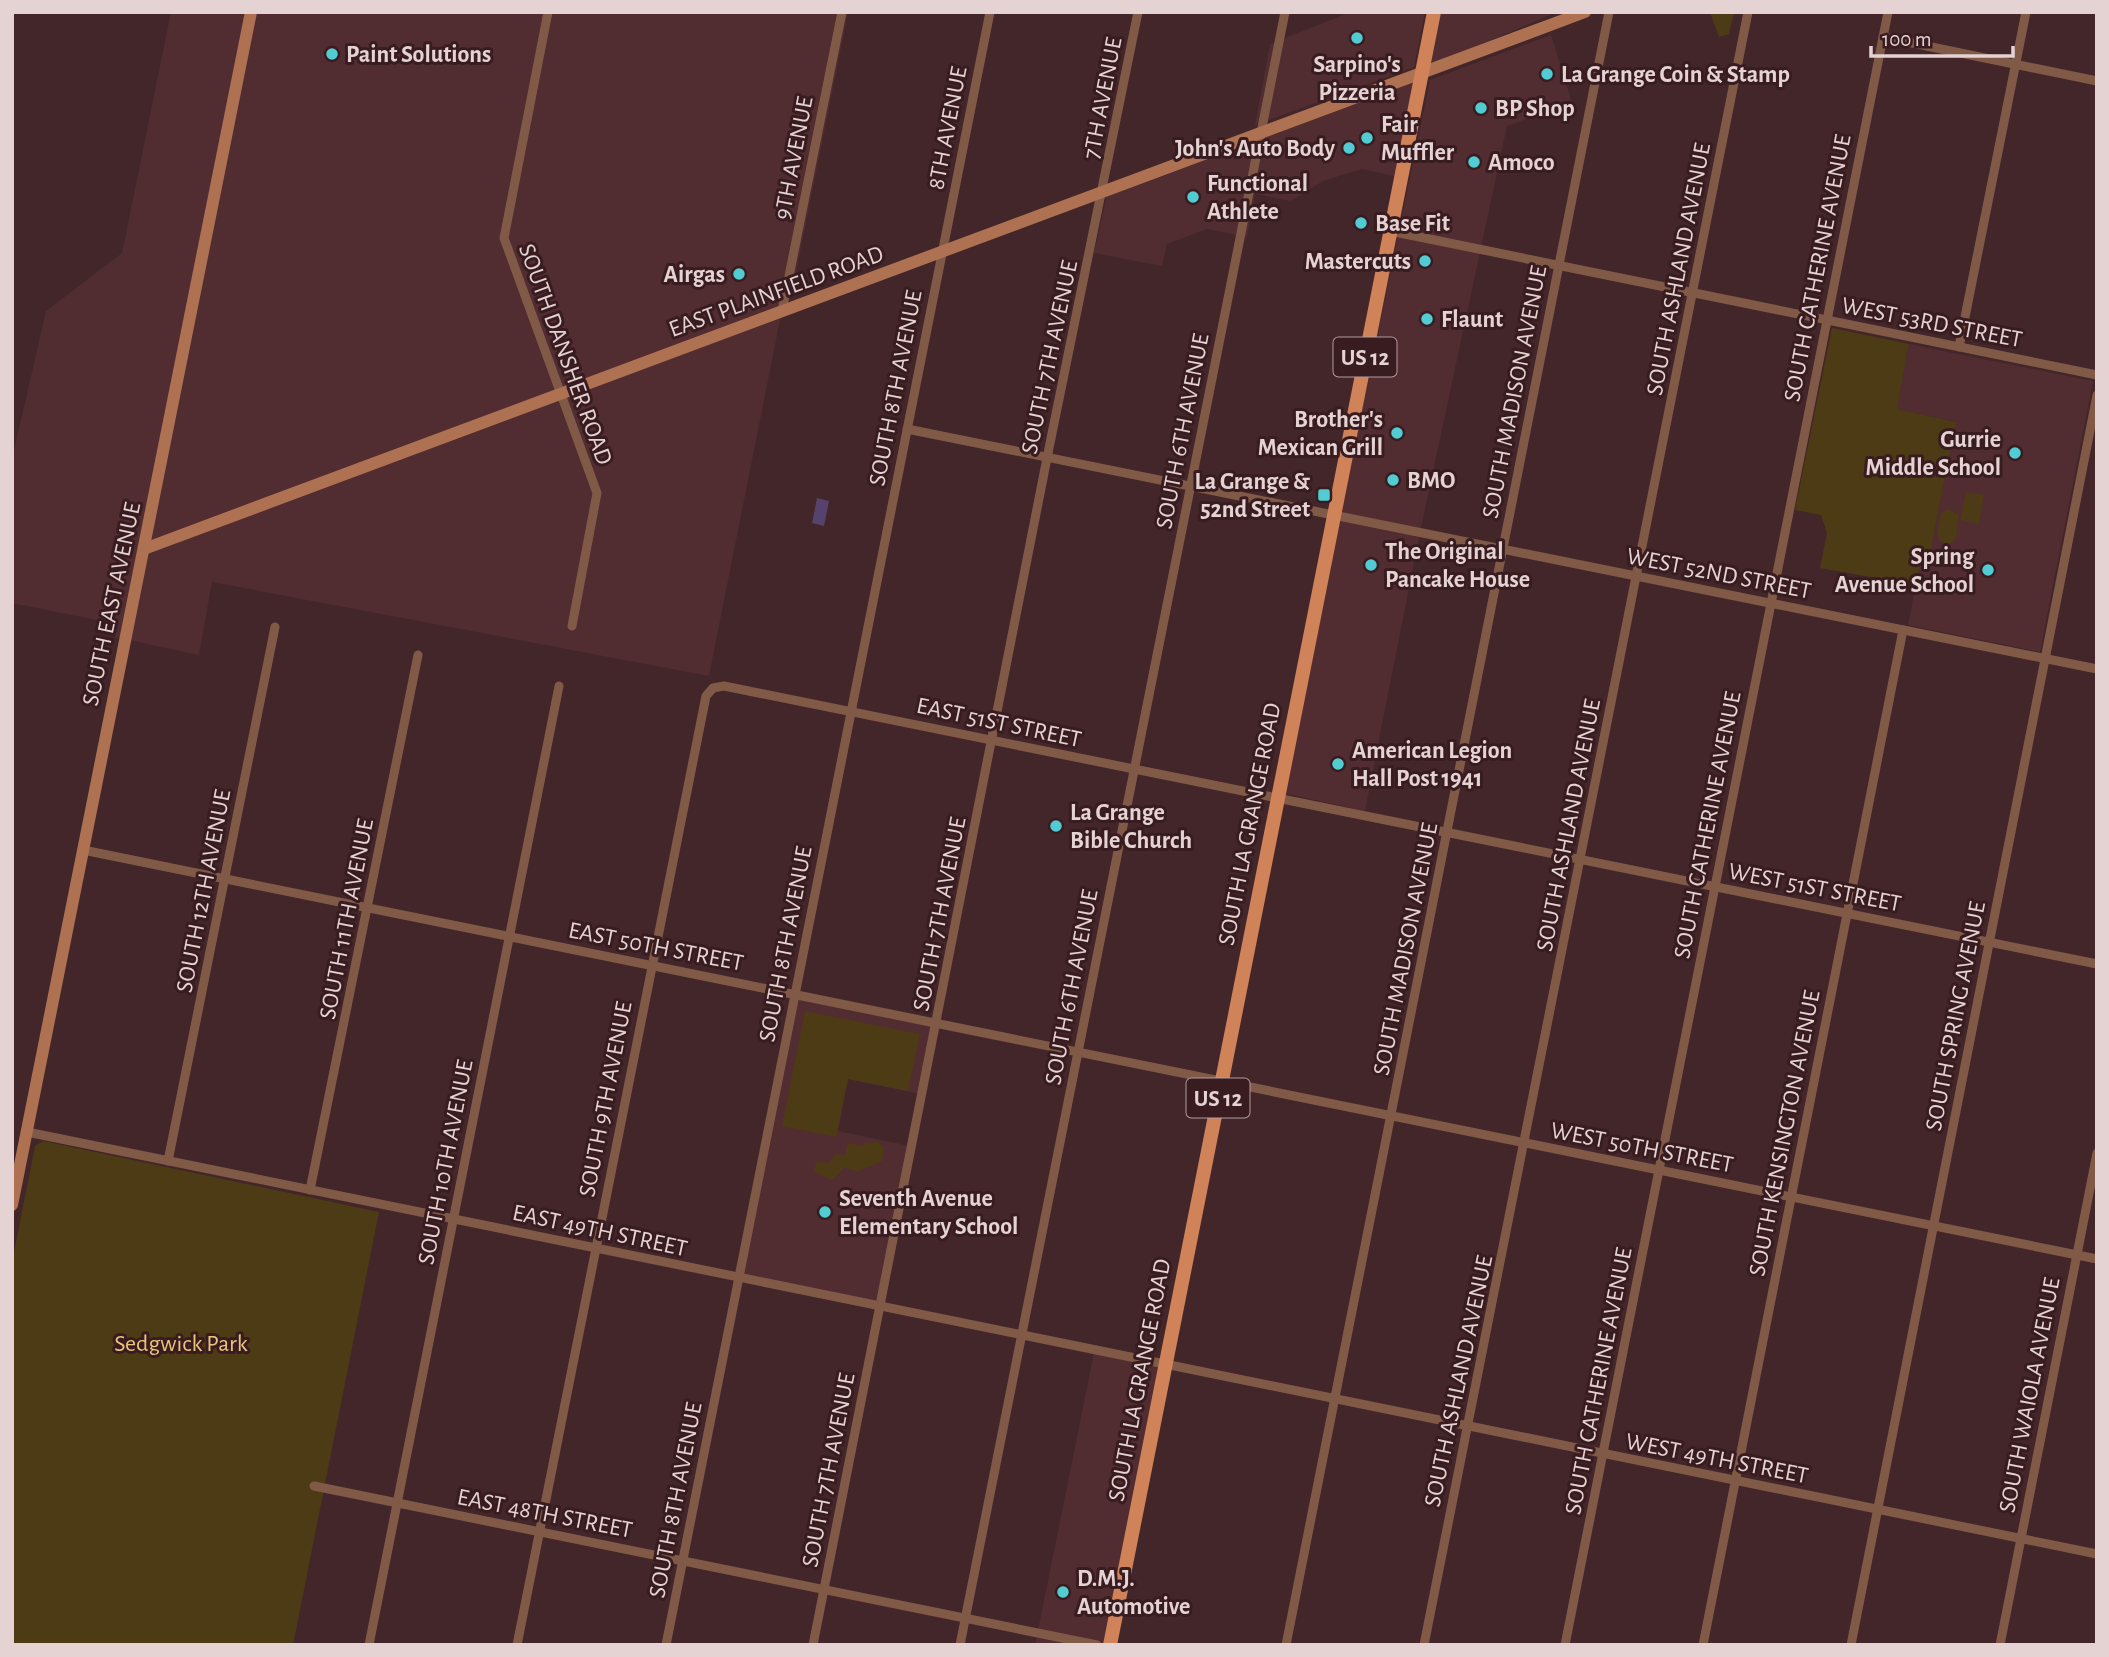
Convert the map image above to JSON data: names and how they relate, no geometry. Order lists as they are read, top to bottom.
{
  "streets": {
    "main road": [
      "EAST PLAINFIELD ROAD",
      "US 12",
      "SOUTH EAST AVENUE",
      "SOUTH LA GRANGE ROAD"
    ],
    "street": [
      "7TH AVENUE",
      "8TH AVENUE",
      "9TH AVENUE",
      "SOUTH CATHERINE AVENUE",
      "SOUTH ASHLAND AVENUE",
      "WEST 53RD STREET",
      "SOUTH DANSHER ROAD",
      "SOUTH 7TH AVENUE",
      "SOUTH 8TH AVENUE",
      "SOUTH MADISON AVENUE",
      "SOUTH 6TH AVENUE",
      "WEST 52ND STREET",
      "EAST 51ST STREET",
      "WEST 51ST STREET",
      "SOUTH 12TH AVENUE",
      "SOUTH 11TH AVENUE",
      "EAST 50TH STREET",
      "SOUTH SPRING AVENUE",
      "SOUTH 9TH AVENUE",
      "SOUTH KENSINGTON AVENUE",
      "WEST 50TH STREET",
      "SOUTH 10TH AVENUE",
      "EAST 49TH STREET",
      "SOUTH WAIOLA AVENUE",
      "WEST 49TH STREET",
      "EAST 48TH STREET"
    ]
  },
  "crossings": [
    ["7TH AVENUE", "EAST PLAINFIELD ROAD"],
    ["7TH AVENUE", "SOUTH 7TH AVENUE"],
    ["8TH AVENUE", "EAST PLAINFIELD ROAD"],
    ["8TH AVENUE", "SOUTH 8TH AVENUE"],
    ["9TH AVENUE", "EAST PLAINFIELD ROAD"],
    ["SOUTH CATHERINE AVENUE", "WEST 53RD STREET"],
    ["SOUTH CATHERINE AVENUE", "WEST 52ND STREET"],
    ["SOUTH CATHERINE AVENUE", "WEST 51ST STREET"],
    ["SOUTH CATHERINE AVENUE", "WEST 50TH STREET"],
    ["SOUTH CATHERINE AVENUE", "WEST 49TH STREET"],
    ["SOUTH ASHLAND AVENUE", "WEST 53RD STREET"],
    ["SOUTH ASHLAND AVENUE", "WEST 52ND STREET"],
    ["SOUTH ASHLAND AVENUE", "WEST 51ST STREET"],
    ["SOUTH ASHLAND AVENUE", "WEST 50TH STREET"],
    ["SOUTH ASHLAND AVENUE", "WEST 49TH STREET"],
    ["EAST PLAINFIELD ROAD", "SOUTH DANSHER ROAD"],
    ["EAST PLAINFIELD ROAD", "SOUTH 7TH AVENUE"],
    ["EAST PLAINFIELD ROAD", "SOUTH 8TH AVENUE"],
    ["EAST PLAINFIELD ROAD", "SOUTH 6TH AVENUE"],
    ["EAST PLAINFIELD ROAD", "SOUTH EAST AVENUE"],
    ["EAST PLAINFIELD ROAD", "SOUTH LA GRANGE ROAD"],
    ["WEST 53RD STREET", "SOUTH MADISON AVENUE"],
    ["WEST 53RD STREET", "SOUTH LA GRANGE ROAD"],
    ["SOUTH 7TH AVENUE", "WEST 52ND STREET"],
    ["SOUTH 7TH AVENUE", "EAST 51ST STREET"],
    ["SOUTH 7TH AVENUE", "EAST 50TH STREET"],
    ["SOUTH 7TH AVENUE", "EAST 49TH STREET"],
    ["SOUTH 7TH AVENUE", "EAST 48TH STREET"],
    ["SOUTH 8TH AVENUE", "WEST 52ND STREET"],
    ["SOUTH 8TH AVENUE", "EAST 51ST STREET"],
    ["SOUTH 8TH AVENUE", "EAST 50TH STREET"],
    ["SOUTH 8TH AVENUE", "EAST 49TH STREET"],
    ["SOUTH 8TH AVENUE", "EAST 48TH STREET"],
    ["SOUTH MADISON AVENUE", "WEST 52ND STREET"],
    ["SOUTH MADISON AVENUE", "WEST 51ST STREET"],
    ["SOUTH MADISON AVENUE", "WEST 50TH STREET"],
    ["SOUTH MADISON AVENUE", "WEST 49TH STREET"],
    ["SOUTH 6TH AVENUE", "WEST 52ND STREET"],
    ["SOUTH 6TH AVENUE", "EAST 51ST STREET"],
    ["SOUTH 6TH AVENUE", "EAST 50TH STREET"],
    ["SOUTH 6TH AVENUE", "EAST 49TH STREET"],
    ["SOUTH 6TH AVENUE", "EAST 48TH STREET"],
    ["WEST 52ND STREET", "SOUTH LA GRANGE ROAD"],
    ["WEST 52ND STREET", "SOUTH SPRING AVENUE"],
    ["WEST 52ND STREET", "SOUTH KENSINGTON AVENUE"],
    ["SOUTH EAST AVENUE", "EAST 50TH STREET"],
    ["SOUTH EAST AVENUE", "EAST 49TH STREET"],
    ["EAST 51ST STREET", "SOUTH LA GRANGE ROAD"],
    ["EAST 51ST STREET", "WEST 51ST STREET"],
    ["EAST 51ST STREET", "SOUTH 9TH AVENUE"],
    ["SOUTH LA GRANGE ROAD", "WEST 51ST STREET"],
    ["SOUTH LA GRANGE ROAD", "EAST 50TH STREET"],
    ["SOUTH LA GRANGE ROAD", "WEST 50TH STREET"],
    ["SOUTH LA GRANGE ROAD", "EAST 49TH STREET"],
    ["SOUTH LA GRANGE ROAD", "WEST 49TH STREET"],
    ["WEST 51ST STREET", "SOUTH SPRING AVENUE"],
    ["WEST 51ST STREET", "SOUTH KENSINGTON AVENUE"],
    ["SOUTH 12TH AVENUE", "EAST 50TH STREET"],
    ["SOUTH 12TH AVENUE", "EAST 49TH STREET"],
    ["SOUTH 11TH AVENUE", "EAST 50TH STREET"],
    ["SOUTH 11TH AVENUE", "EAST 49TH STREET"],
    ["EAST 50TH STREET", "SOUTH 9TH AVENUE"],
    ["EAST 50TH STREET", "WEST 50TH STREET"],
    ["EAST 50TH STREET", "SOUTH 10TH AVENUE"],
    ["SOUTH SPRING AVENUE", "WEST 50TH STREET"],
    ["SOUTH SPRING AVENUE", "WEST 49TH STREET"],
    ["SOUTH 9TH AVENUE", "EAST 49TH STREET"],
    ["SOUTH 9TH AVENUE", "EAST 48TH STREET"],
    ["SOUTH KENSINGTON AVENUE", "WEST 50TH STREET"],
    ["SOUTH KENSINGTON AVENUE", "WEST 49TH STREET"],
    ["WEST 50TH STREET", "SOUTH WAIOLA AVENUE"],
    ["SOUTH 10TH AVENUE", "EAST 49TH STREET"],
    ["SOUTH 10TH AVENUE", "EAST 48TH STREET"],
    ["EAST 49TH STREET", "WEST 49TH STREET"],
    ["SOUTH WAIOLA AVENUE", "WEST 49TH STREET"]
  ],
  "parks": ["Sedgwick Park"],
  "places": {
    "other": [
      "Sarpino's Pizzeria",
      "Paint Solutions",
      "La Grange Coin & Stamp",
      "BP Shop",
      "Fair Muffler",
      "John's Auto Body",
      "Amoco",
      "Functional Athlete",
      "Base Fit",
      "Mastercuts",
      "Airgas",
      "Flaunt",
      "Brother's Mexican Grill",
      "Gurrie Middle School",
      "BMO",
      "The Original Pancake House",
      "Spring Avenue School",
      "American Legion Hall Post 1941",
      "La Grange Bible Church",
      "Seventh Avenue Elementary School",
      "D.M.J. Automotive"
    ],
    "transit": ["La Grange & 52nd Street"]
  },
  "scale_bar": "100 m"
}
